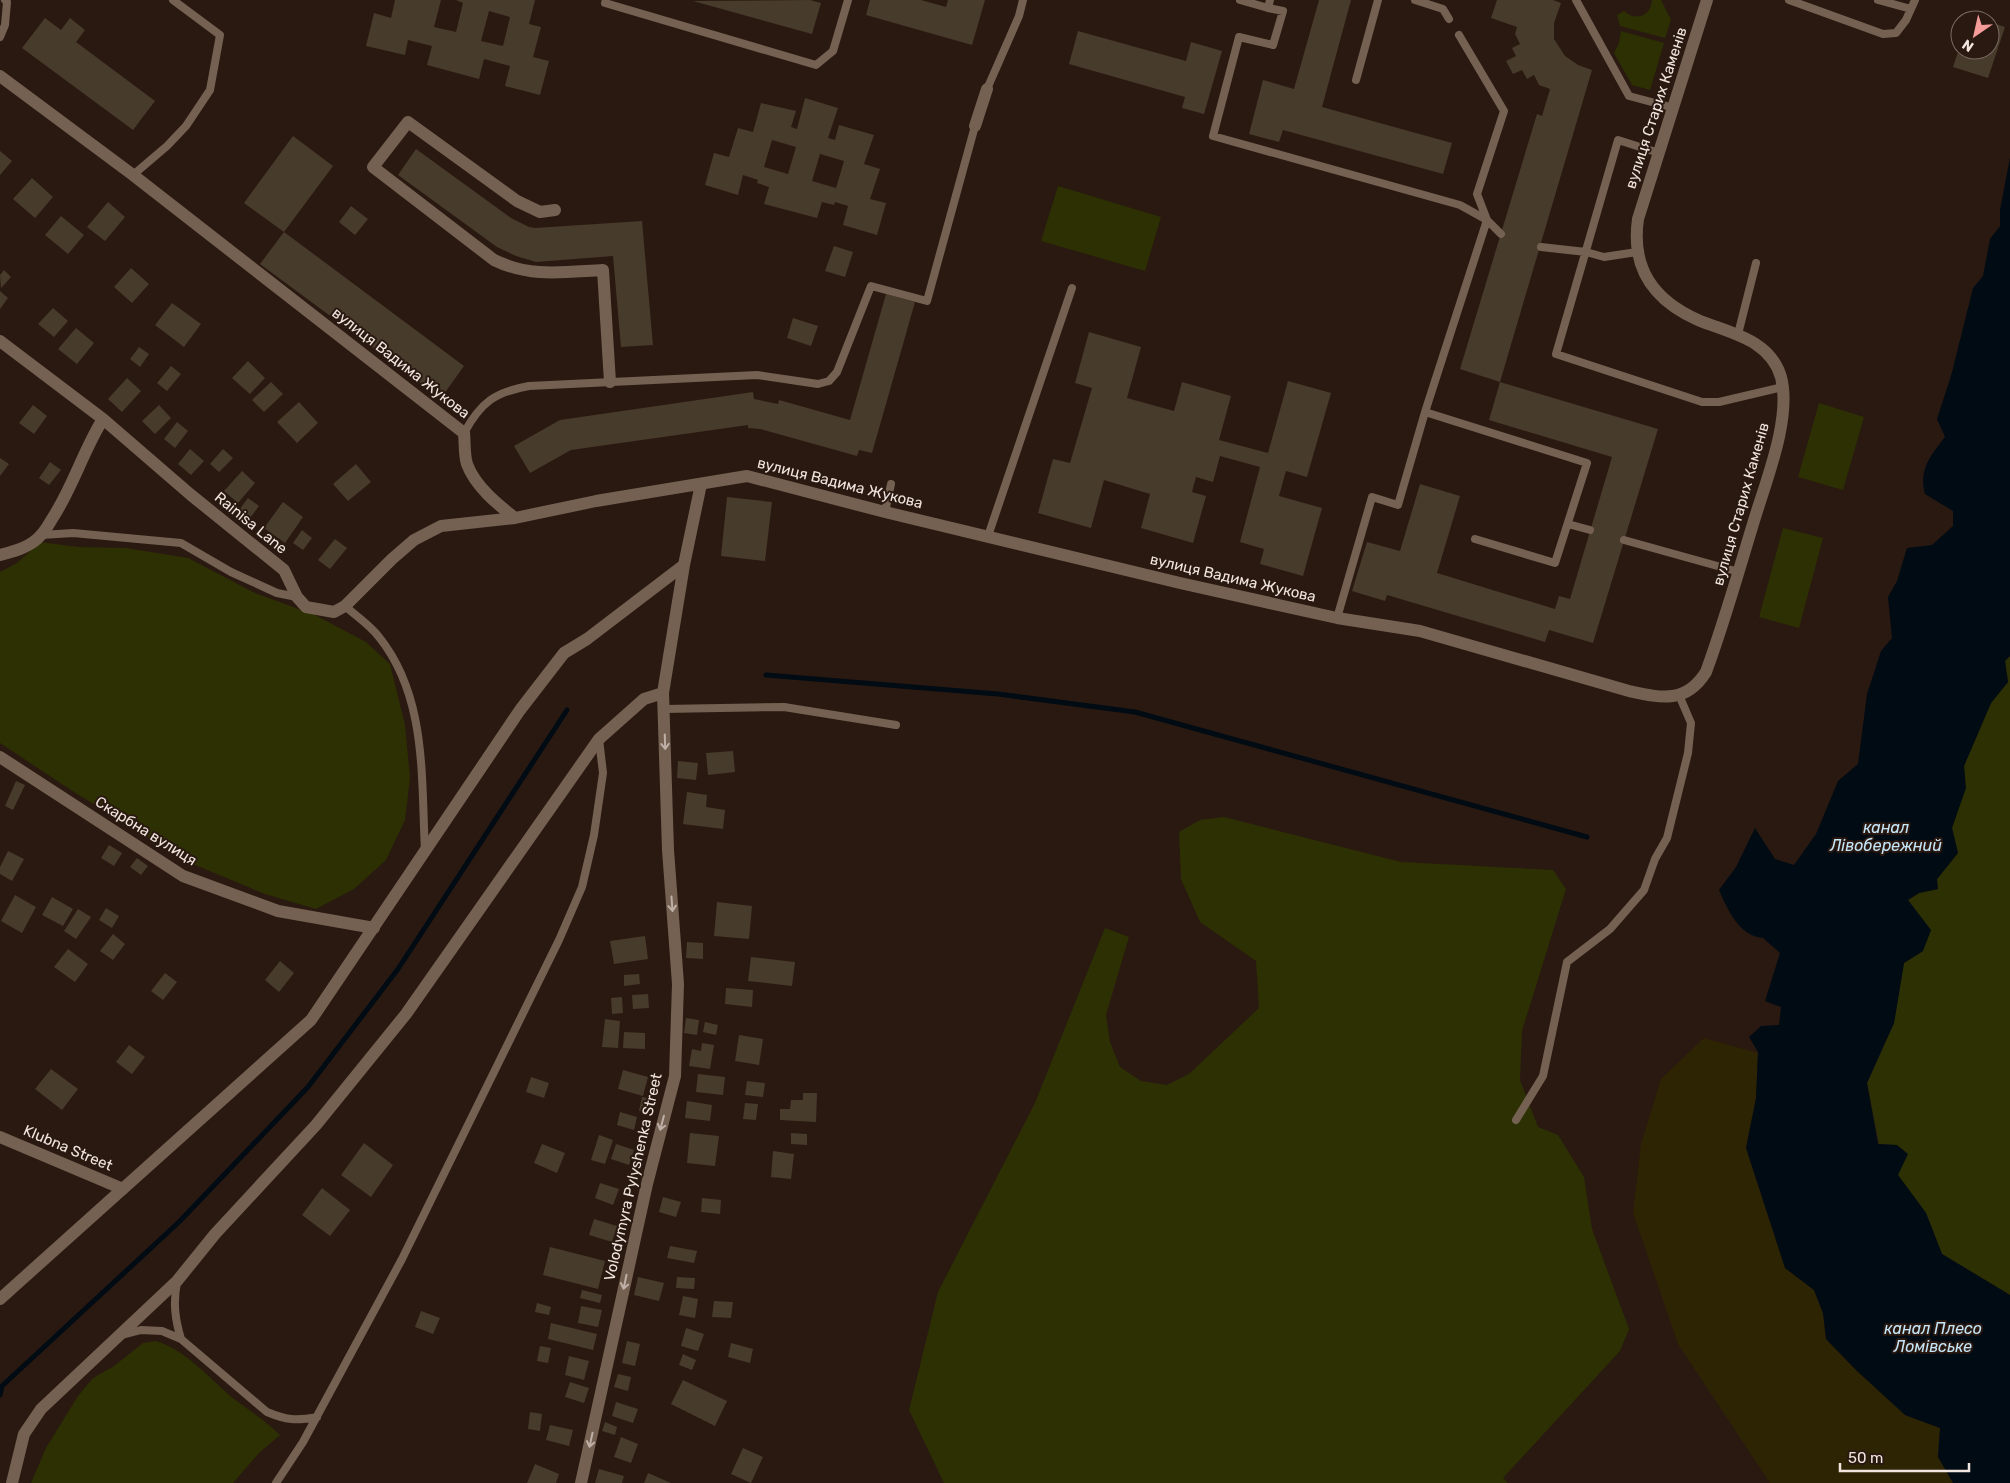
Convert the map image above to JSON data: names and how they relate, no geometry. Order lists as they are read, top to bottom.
{
  "streets": {
    "street": [
      "вулиця Старих Каменів",
      "вулиця Вадима Жукова",
      "Rainisa Lane",
      "Скарбна вулиця",
      "Klubna Street",
      "Volodymyra Pylyshenka Street"
    ]
  },
  "crossings": [
    ["вулиця Старих Каменів", "вулиця Вадима Жукова"],
    ["вулиця Вадима Жукова", "Volodymyra Pylyshenka Street"]
  ],
  "one_way": ["Volodymyra Pylyshenka Street"],
  "water": ["канал Лівобережний", "канал Плесо Ломівське"],
  "scale_bar": "50 m",
  "north": "bottom left"
}
